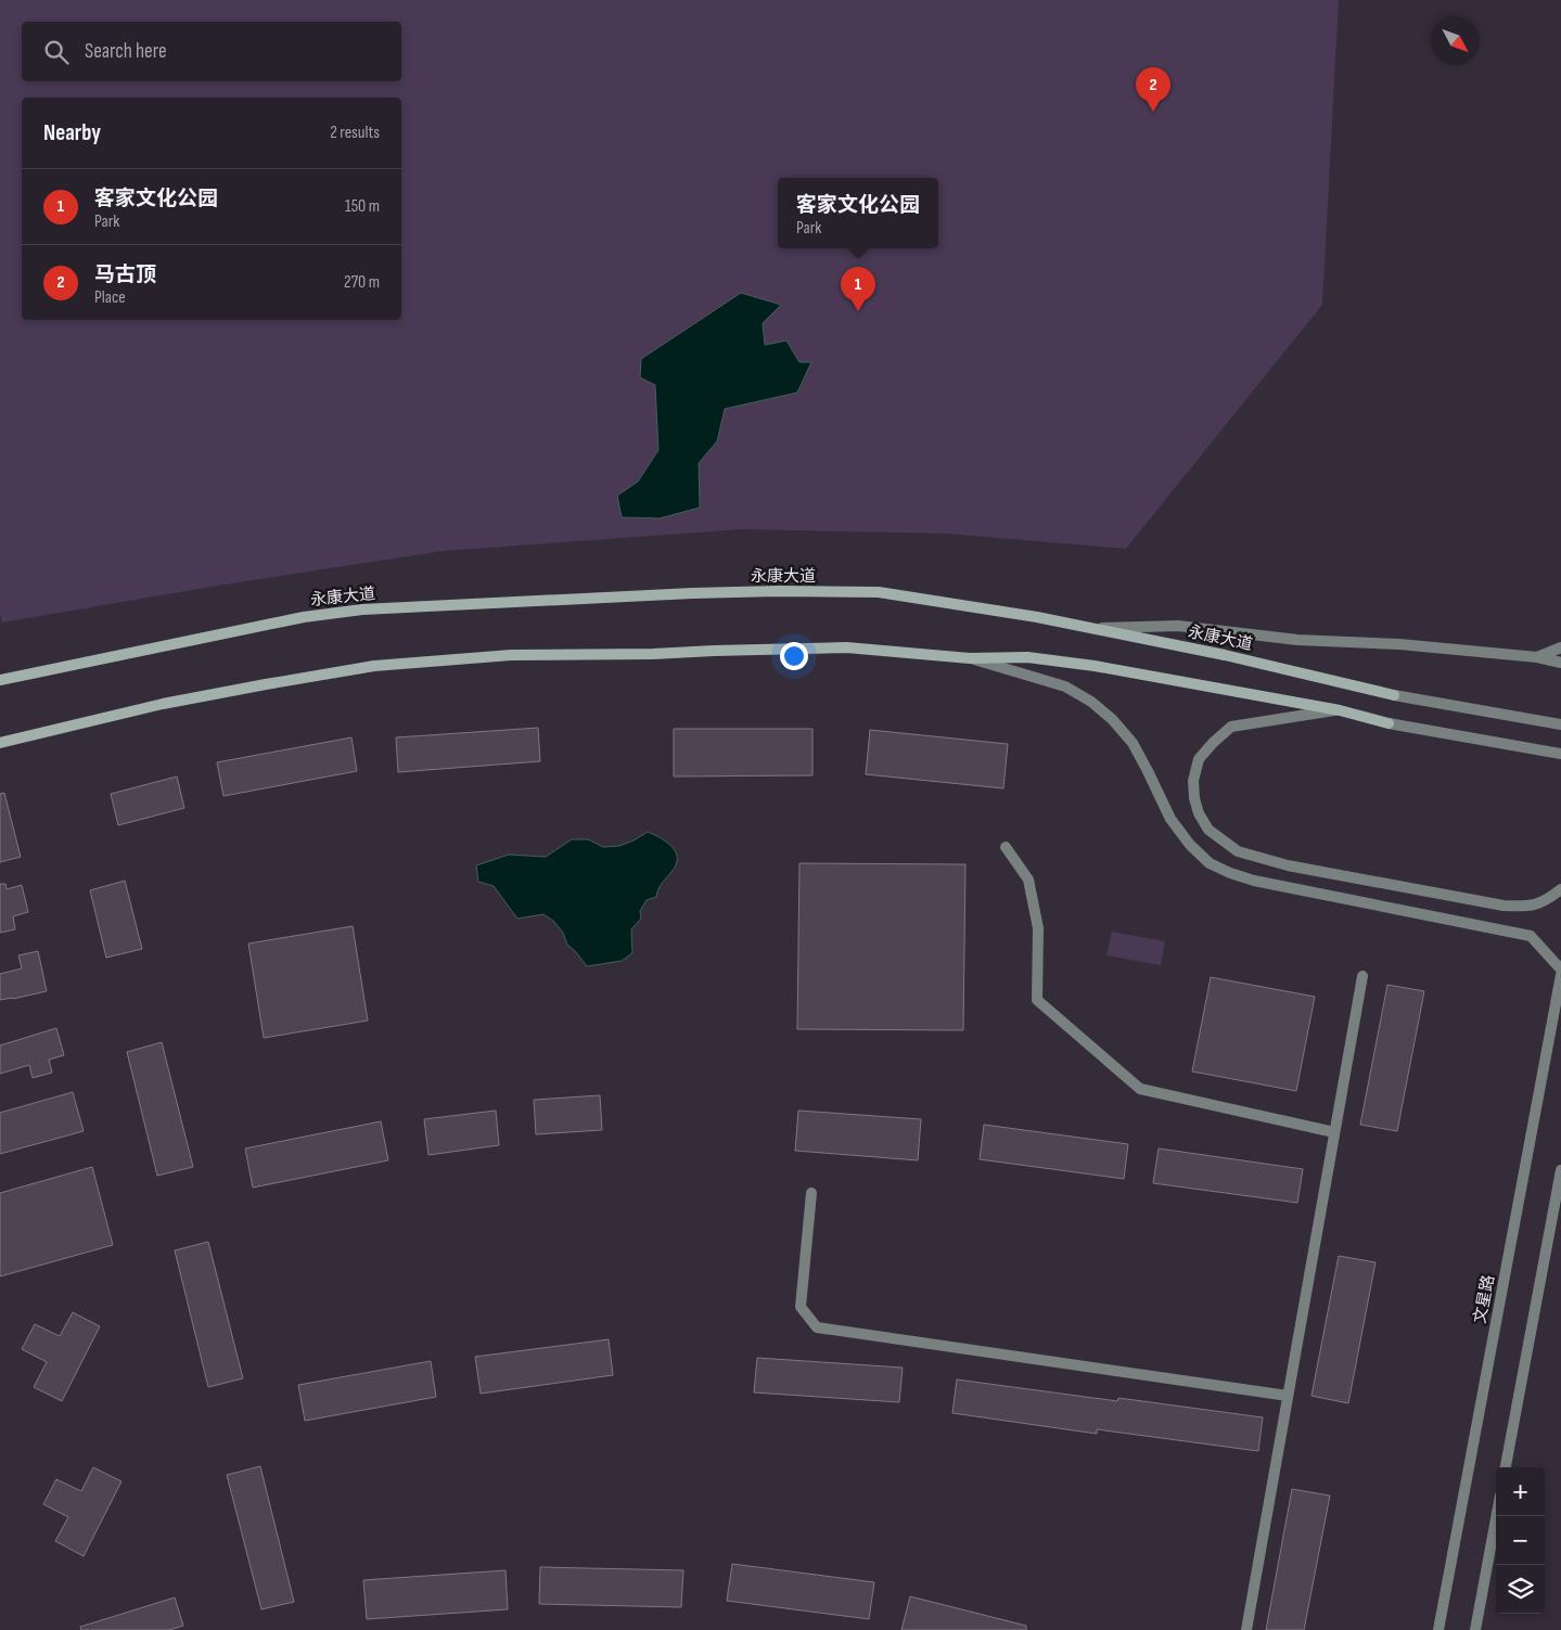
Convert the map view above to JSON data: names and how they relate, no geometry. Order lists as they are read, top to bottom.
{
  "streets": {
    "main road": ["永康大道"],
    "street": ["文星路"]
  },
  "north": "bottom right",
  "page": {
    "search": "Search here",
    "pins": ["2", "1"],
    "heading": ["Nearby", "2 results"],
    "list": [
      {
        "mark": "1",
        "name": "客家文化公园",
        "note": "Park",
        "value": "150 m"
      },
      {
        "mark": "2",
        "name": "马古顶",
        "note": "Place",
        "value": "270 m"
      }
    ],
    "popup": ["客家文化公园", "Park"],
    "map_buttons": ["+", "−"]
  }
}
